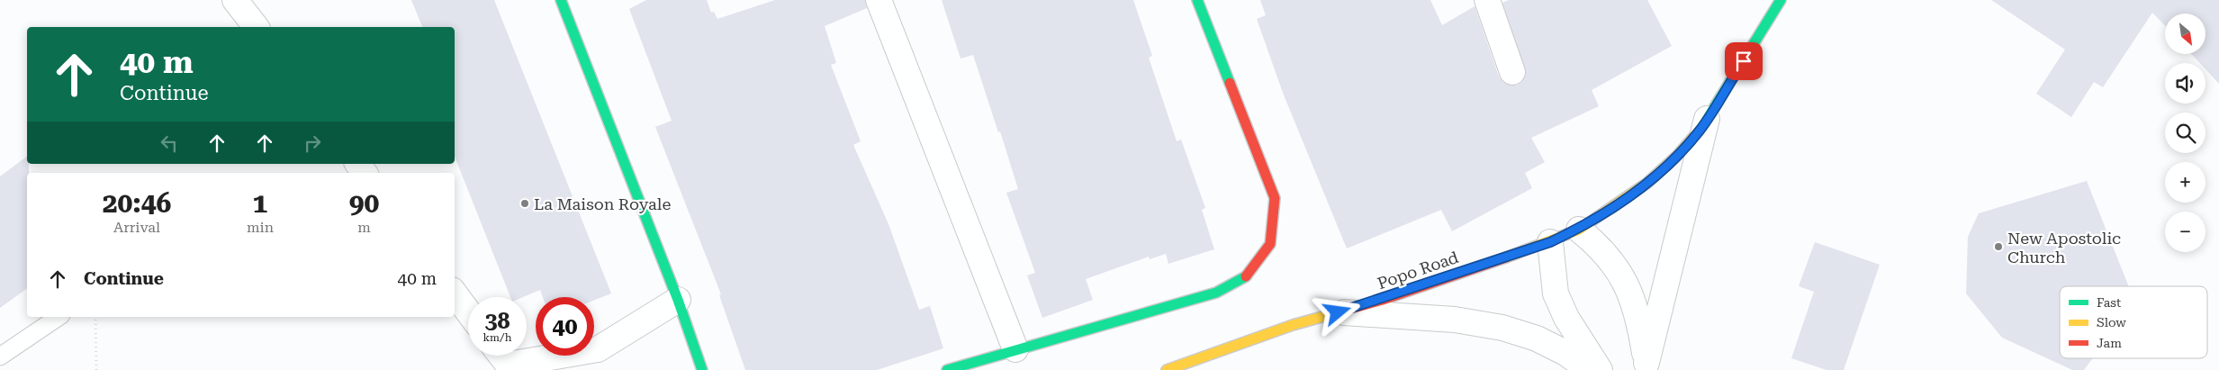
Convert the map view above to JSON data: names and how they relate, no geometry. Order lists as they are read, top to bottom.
{
  "streets": {
    "street": ["Popo Road"]
  },
  "places": ["La Maison Royale", "New Apostolic Church"],
  "legend": ["Fast", "Slow", "Jam"],
  "north": "bottom right",
  "page": {
    "map_buttons": ["+", "−"],
    "turn": ["40 m", "Continue"],
    "eta": [
      "20:46",
      "Arrival",
      "1",
      "min",
      "90",
      "m"
    ],
    "list": [
      {
        "name": "Continue",
        "value": "40 m"
      }
    ],
    "speed": "38 km/h",
    "limit": "40"
  }
}
